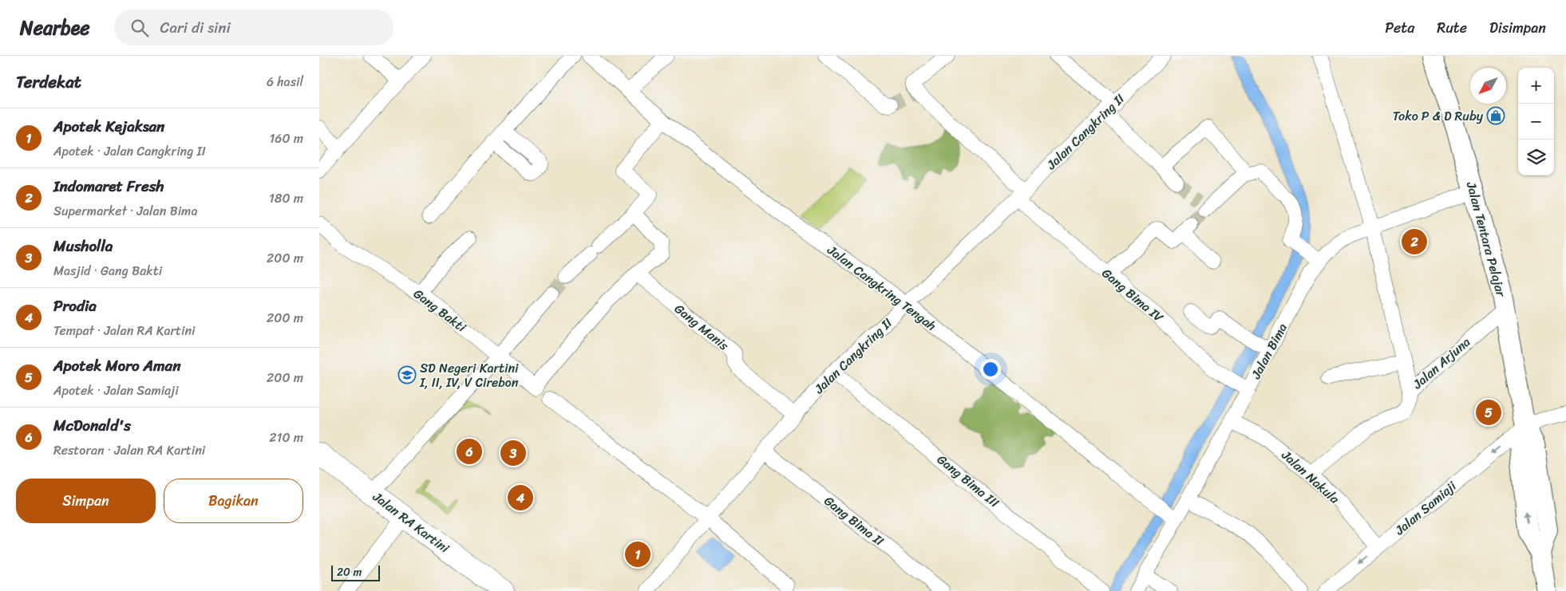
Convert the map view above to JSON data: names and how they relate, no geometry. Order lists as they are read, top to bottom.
{
  "streets": {
    "main road": ["Jalan Tentara Pelajar", "Jalan RA Kartini"],
    "street": [
      "Jalan Cangkring II",
      "Jalan Cangkring Tengah",
      "Gang Bima IV",
      "Gang Bakti",
      "Gang Manis",
      "Jalan Bima",
      "Jalan Arjuna",
      "Jalan Nakula",
      "Gang Bima III",
      "Jalan Samiaji",
      "Gang Bima II"
    ]
  },
  "crossings": [
    ["Jalan Cangkring II", "Jalan Cangkring Tengah"],
    ["Jalan Cangkring II", "Gang Bima IV"],
    ["Jalan Cangkring II", "Gang Manis"],
    ["Jalan Cangkring II", "Gang Bima III"],
    ["Jalan Cangkring II", "Gang Bima II"],
    ["Jalan Tentara Pelajar", "Jalan Bima"],
    ["Jalan Tentara Pelajar", "Jalan Arjuna"],
    ["Jalan Tentara Pelajar", "Jalan Samiaji"],
    ["Jalan Cangkring Tengah", "Jalan Bima"],
    ["Gang Bima IV", "Jalan Bima"],
    ["Gang Bakti", "Gang Manis"],
    ["Jalan Bima", "Jalan Nakula"],
    ["Jalan Arjuna", "Jalan Nakula"],
    ["Jalan Nakula", "Jalan Samiaji"]
  ],
  "one_way": ["Jalan Samiaji"],
  "places": {
    "shop": ["Toko P & D Ruby"],
    "school or university": ["SD Negeri Kartini I, II, IV, V Cirebon"]
  },
  "scale_bar": "20 m",
  "north": "bottom left",
  "page": {
    "header": "Nearbee",
    "search": "Cari di sini",
    "nav": ["Peta", "Rute", "Disimpan"],
    "heading": ["Terdekat", "6 hasil"],
    "map_buttons": ["+", "−"],
    "list": [
      {
        "mark": "1",
        "name": "Apotek Kejaksan",
        "note": "Apotek · Jalan Cangkring II",
        "value": "160 m"
      },
      {
        "mark": "2",
        "name": "Indomaret Fresh",
        "note": "Supermarket · Jalan Bima",
        "value": "180 m"
      },
      {
        "mark": "3",
        "name": "Musholla",
        "note": "Masjid · Gang Bakti",
        "value": "200 m"
      },
      {
        "mark": "4",
        "name": "Prodia",
        "note": "Tempat · Jalan RA Kartini",
        "value": "200 m"
      },
      {
        "mark": "5",
        "name": "Apotek Moro Aman",
        "note": "Apotek · Jalan Samiaji",
        "value": "200 m"
      },
      {
        "mark": "6",
        "name": "McDonald's",
        "note": "Restoran · Jalan RA Kartini",
        "value": "210 m"
      }
    ],
    "pins": [
      "2",
      "5",
      "6",
      "3",
      "4",
      "1"
    ],
    "buttons": ["Simpan", "Bagikan"],
    "scale": "20 m"
  }
}
